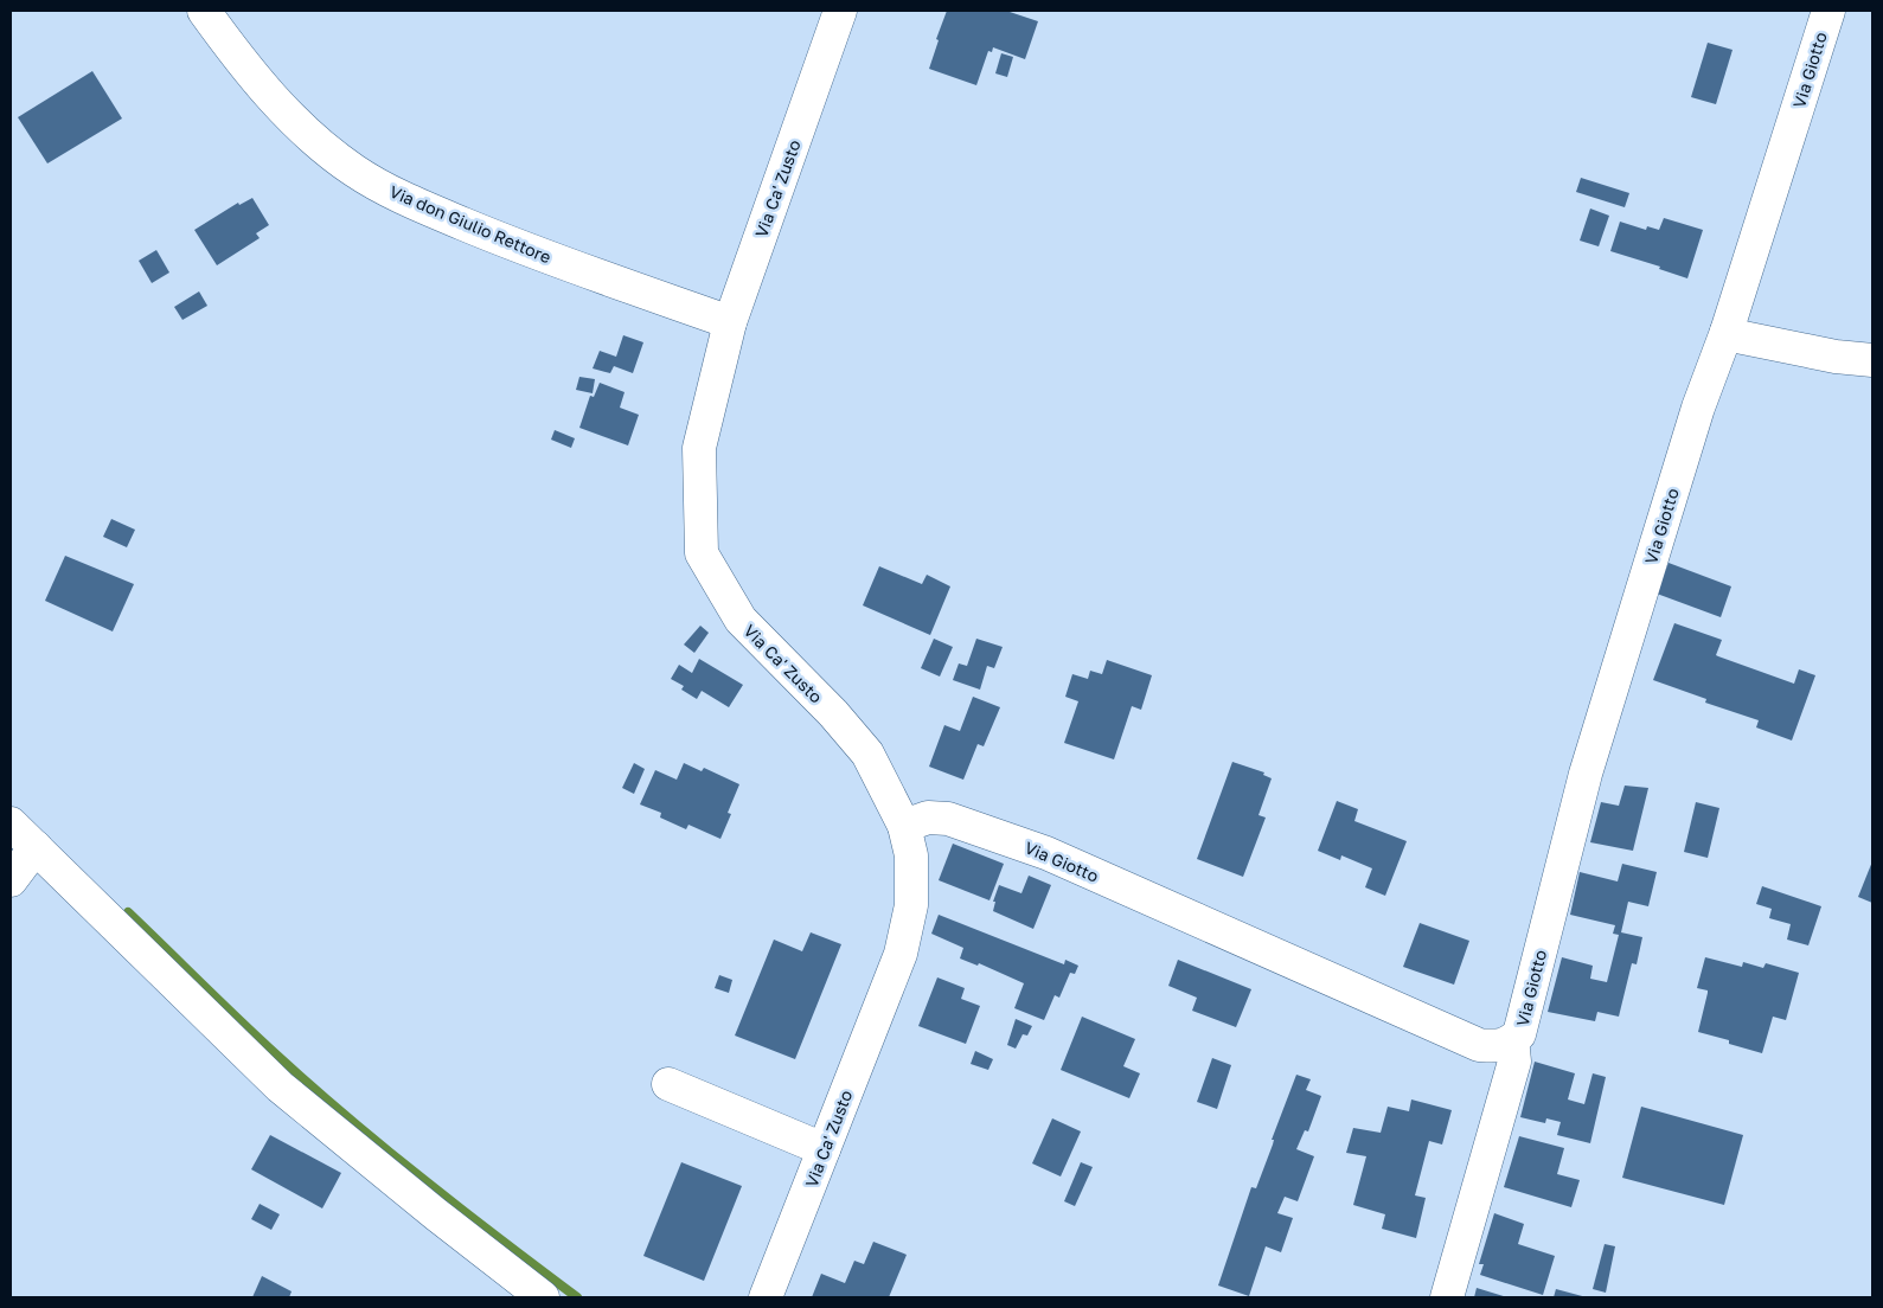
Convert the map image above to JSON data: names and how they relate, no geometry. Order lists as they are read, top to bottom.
{
  "streets": {
    "street": ["Via Giotto", "Via Ca' Zusto", "Via don Giulio Rettore"]
  },
  "crossings": [
    ["Via Giotto", "Via Ca' Zusto"],
    ["Via Ca' Zusto", "Via don Giulio Rettore"]
  ]
}
